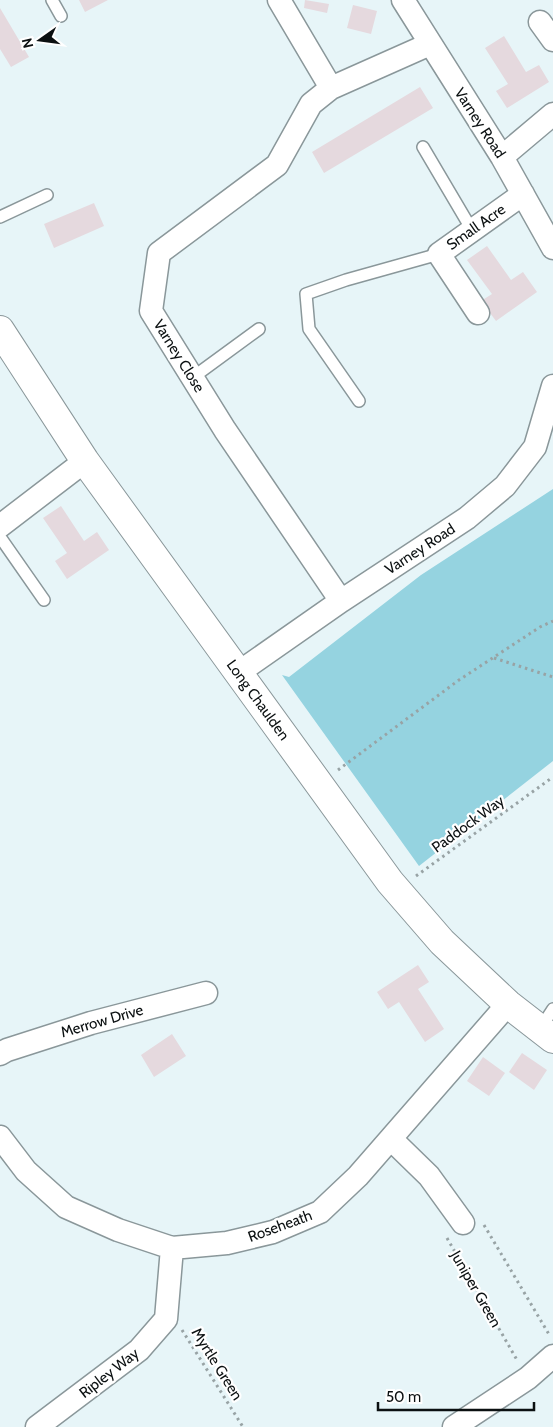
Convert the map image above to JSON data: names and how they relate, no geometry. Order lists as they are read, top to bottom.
{
  "streets": {
    "street": [
      "Varney Road",
      "Small Acre",
      "Varney Close",
      "Long Chaulden",
      "Merrow Drive",
      "Roseheath",
      "Ripley Way"
    ],
    "path": ["Paddock Way", "Juniper Green", "Myrtle Green"]
  },
  "crossings": [
    ["Varney Road", "Small Acre"],
    ["Varney Road", "Varney Close"],
    ["Varney Road", "Long Chaulden"],
    ["Long Chaulden", "Paddock Way"],
    ["Long Chaulden", "Roseheath"],
    ["Myrtle Green", "Ripley Way"]
  ],
  "scale_bar": "50 m",
  "north": "left"
}
